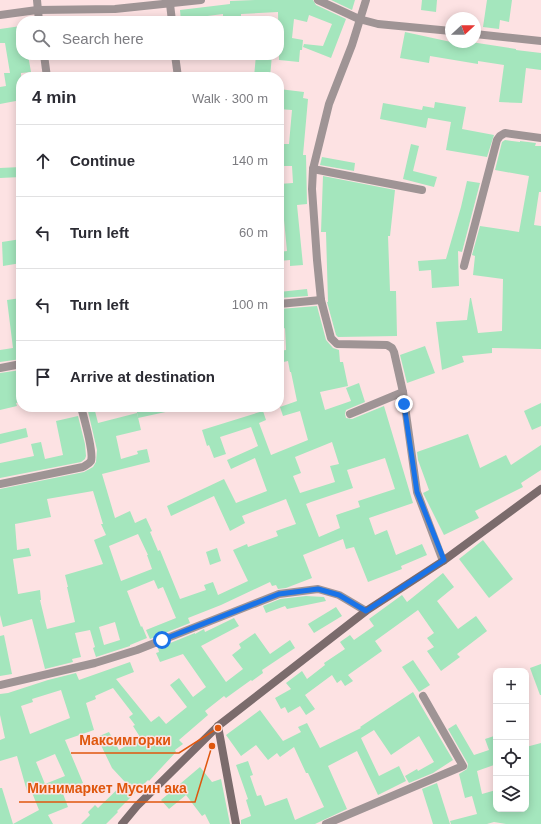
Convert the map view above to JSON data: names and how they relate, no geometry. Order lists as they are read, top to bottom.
{
  "places": ["Максимгорки", "Минимаркет Мусин ака"],
  "north": "right",
  "page": {
    "search": "Search here",
    "heading": ["4 min", "Walk · 300 m"],
    "list": [
      ["Continue", "140 m"],
      ["Turn left", "60 m"],
      ["Turn left", "100 m"],
      "Arrive at destination"
    ],
    "map_buttons": ["+", "−"]
  }
}
